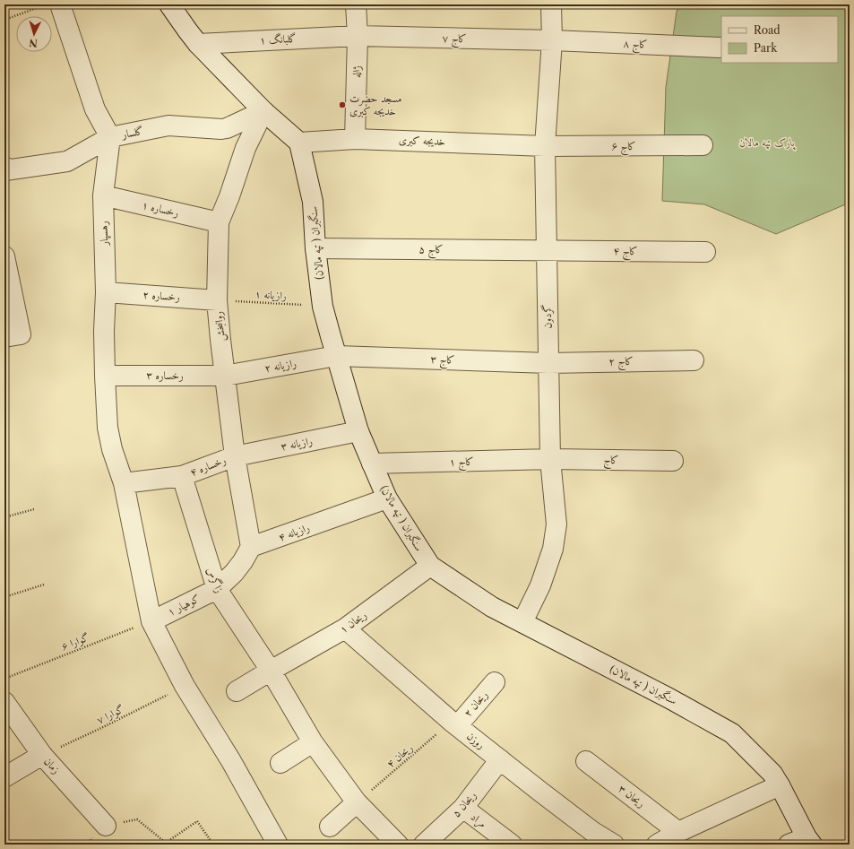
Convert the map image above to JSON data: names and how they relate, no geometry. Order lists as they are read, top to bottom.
{
  "streets": {
    "street": [
      "کاج ۷",
      "گلبانگ ۱",
      "کاج ۸",
      "ژاله",
      "گلسار",
      "خدیجه کبری",
      "کاج ۶",
      "رخساره ۱",
      "رهسپار",
      "سنگبران ( تپه مالان)",
      "کاج ۵",
      "کاج ۴",
      "رخساره ۲",
      "گردون",
      "روانبخش",
      "کاج ۳",
      "کاج ۲",
      "رازیانه ۲",
      "رخساره ۳",
      "رازیانه ۳",
      "کاج",
      "کاج ۱",
      "رخساره ۴",
      "رازیانه ۴",
      "زاگرس",
      "کوهیار ۱",
      "ریحان ۱",
      "ریحان ۲",
      "روزن",
      "زمان",
      "ریحان ۳",
      "ریحان ۵",
      "مراد"
    ],
    "path": [
      "رازیانه ۱",
      "گوارا ۶",
      "گوارا ۷",
      "ریحان ۴"
    ]
  },
  "crossings": [
    ["کاج ۷", "گلبانگ ۱"],
    ["کاج ۷", "کاج ۸"],
    ["کاج ۷", "ژاله"],
    ["کاج ۷", "گردون"],
    ["گلبانگ ۱", "ژاله"],
    ["کاج ۸", "گردون"],
    ["ژاله", "خدیجه کبری"],
    ["گلسار", "رهسپار"],
    ["گلسار", "روانبخش"],
    ["خدیجه کبری", "کاج ۶"],
    ["خدیجه کبری", "سنگبران ( تپه مالان)"],
    ["خدیجه کبری", "گردون"],
    ["کاج ۶", "گردون"],
    ["رخساره ۱", "رهسپار"],
    ["رخساره ۱", "روانبخش"],
    ["رهسپار", "رخساره ۲"],
    ["رهسپار", "رخساره ۳"],
    ["سنگبران ( تپه مالان)", "کاج ۵"],
    ["سنگبران ( تپه مالان)", "رازیانه ۱"],
    ["سنگبران ( تپه مالان)", "گردون"],
    ["سنگبران ( تپه مالان)", "کاج ۳"],
    ["سنگبران ( تپه مالان)", "رازیانه ۲"],
    ["سنگبران ( تپه مالان)", "رازیانه ۳"],
    ["سنگبران ( تپه مالان)", "کاج ۱"],
    ["سنگبران ( تپه مالان)", "رازیانه ۴"],
    ["سنگبران ( تپه مالان)", "ریحان ۱"],
    ["کاج ۵", "کاج ۴"],
    ["کاج ۵", "گردون"],
    ["کاج ۴", "گردون"],
    ["رازیانه ۱", "رخساره ۲"],
    ["رازیانه ۱", "روانبخش"],
    ["رخساره ۲", "روانبخش"],
    ["گردون", "کاج ۳"],
    ["گردون", "کاج ۲"],
    ["گردون", "کاج"],
    ["گردون", "کاج ۱"],
    ["روانبخش", "رازیانه ۲"],
    ["روانبخش", "رخساره ۳"],
    ["روانبخش", "رازیانه ۳"],
    ["روانبخش", "رخساره ۴"],
    ["روانبخش", "رازیانه ۴"],
    ["کاج ۳", "کاج ۲"],
    ["کاج ۳", "رازیانه ۲"],
    ["رازیانه ۲", "رخساره ۳"],
    ["رازیانه ۳", "رخساره ۴"],
    ["کاج", "کاج ۱"],
    ["رخساره ۴", "زاگرس"],
    ["زاگرس", "کوهیار ۱"],
    ["زاگرس", "ریحان ۱"],
    ["زاگرس", "ریحان ۴"],
    ["کوهیار ۱", "گوارا ۶"],
    ["ریحان ۱", "روزن"],
    ["ریحان ۲", "روزن"],
    ["ریحان ۲", "ریحان ۴"],
    ["گوارا ۷", "زمان"],
    ["روزن", "ریحان ۴"],
    ["روزن", "ریحان ۵"],
    ["ریحان ۵", "مراد"]
  ],
  "parks": ["پارک تپه مالان"],
  "places": ["مسجد حضرت خدیجه کبری"],
  "legend": ["Road", "Park"],
  "north": "bottom"
}
